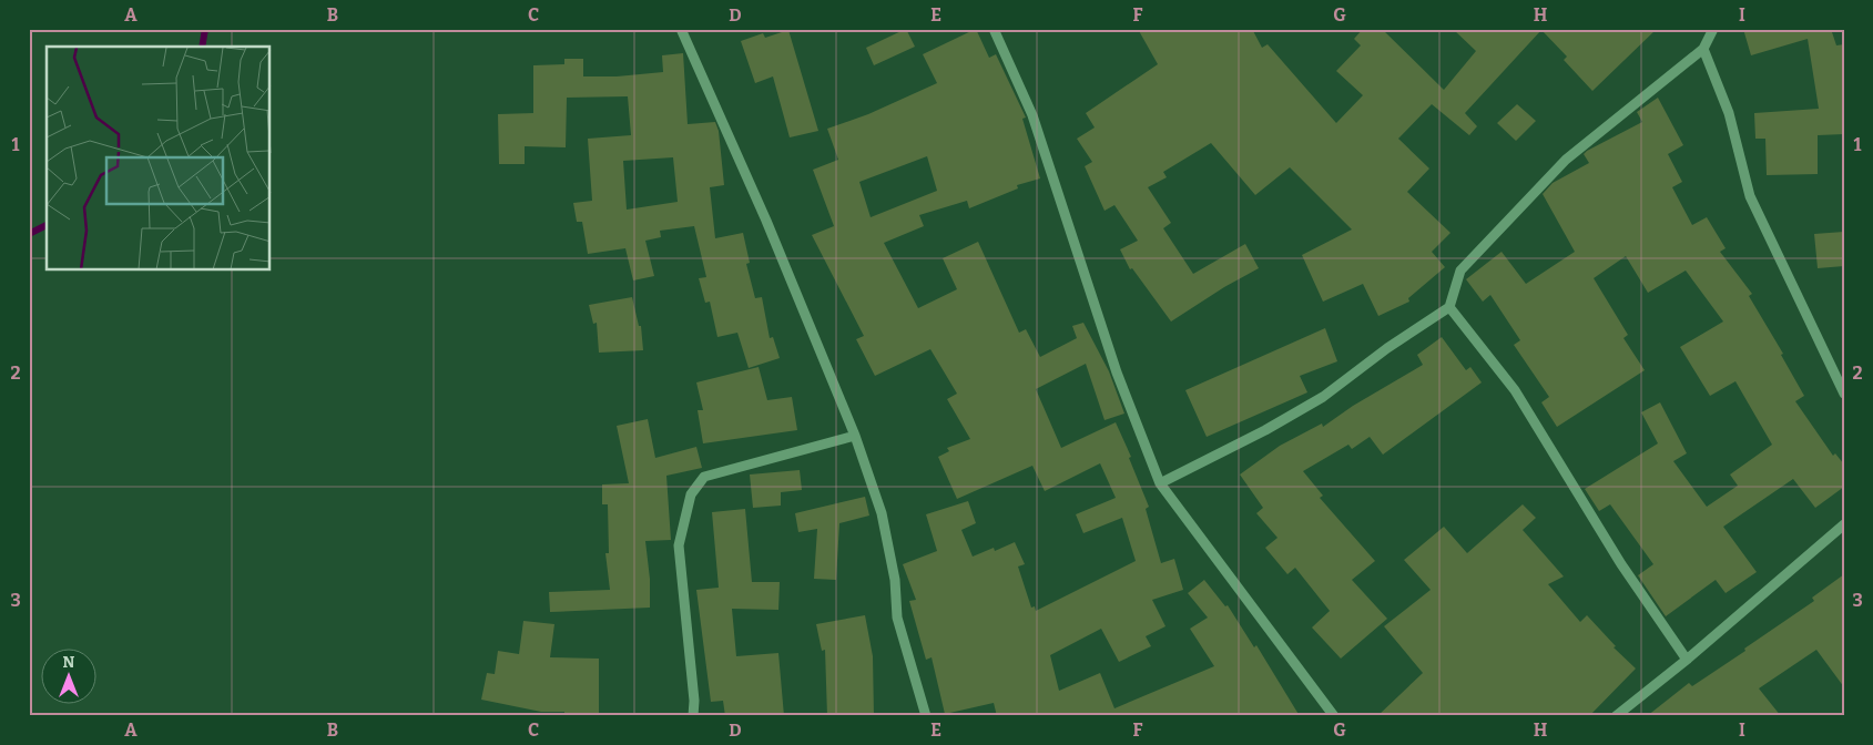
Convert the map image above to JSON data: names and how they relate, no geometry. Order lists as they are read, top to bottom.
{
  "north": "top",
  "grid": {
    "columns": [
      "A",
      "B",
      "C",
      "D",
      "E",
      "F",
      "G",
      "H",
      "I"
    ],
    "rows": ["1", "2", "3"]
  }
}
